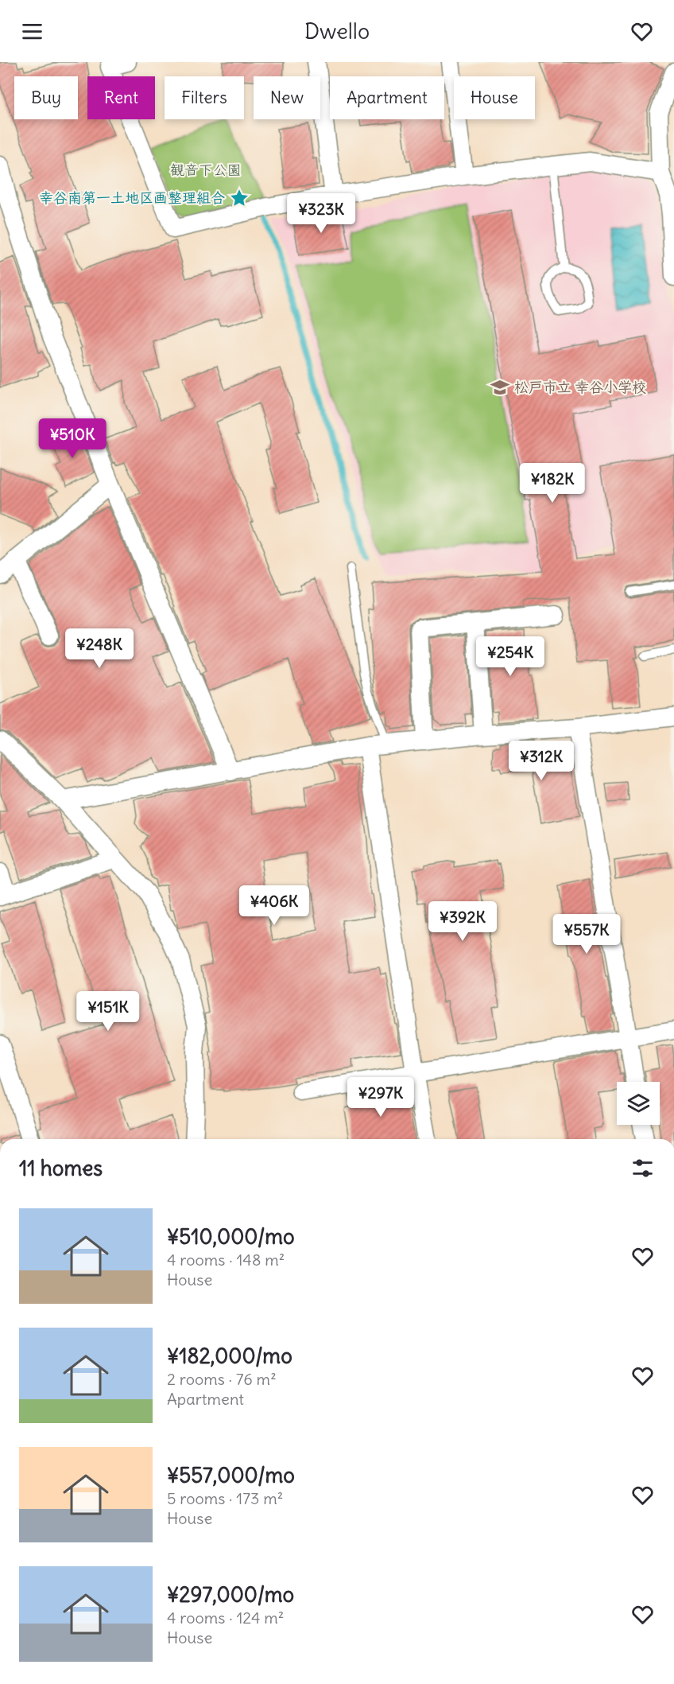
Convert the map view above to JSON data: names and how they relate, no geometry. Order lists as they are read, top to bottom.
{
  "parks": ["観音下公園"],
  "places": {
    "place": ["幸谷南第一土地区画整理組合"],
    "school or university": ["松戸市立 幸谷小学校"]
  },
  "page": {
    "header": "Dwello",
    "chip": [
      "Buy",
      "Rent",
      "Filters",
      "New",
      "Apartment",
      "House"
    ],
    "price": [
      "¥323K",
      "¥510K",
      "¥182K",
      "¥248K",
      "¥254K",
      "¥312K",
      "¥406K",
      "¥392K",
      "¥557K",
      "¥151K",
      "¥297K"
    ],
    "heading": "11 homes",
    "list": [
      {
        "name": "¥510,000/mo",
        "note": "4 rooms · 148 m² · House"
      },
      {
        "name": "¥182,000/mo",
        "note": "2 rooms · 76 m² · Apartment"
      },
      {
        "name": "¥557,000/mo",
        "note": "5 rooms · 173 m² · House"
      },
      {
        "name": "¥297,000/mo",
        "note": "4 rooms · 124 m² · House"
      }
    ]
  }
}
